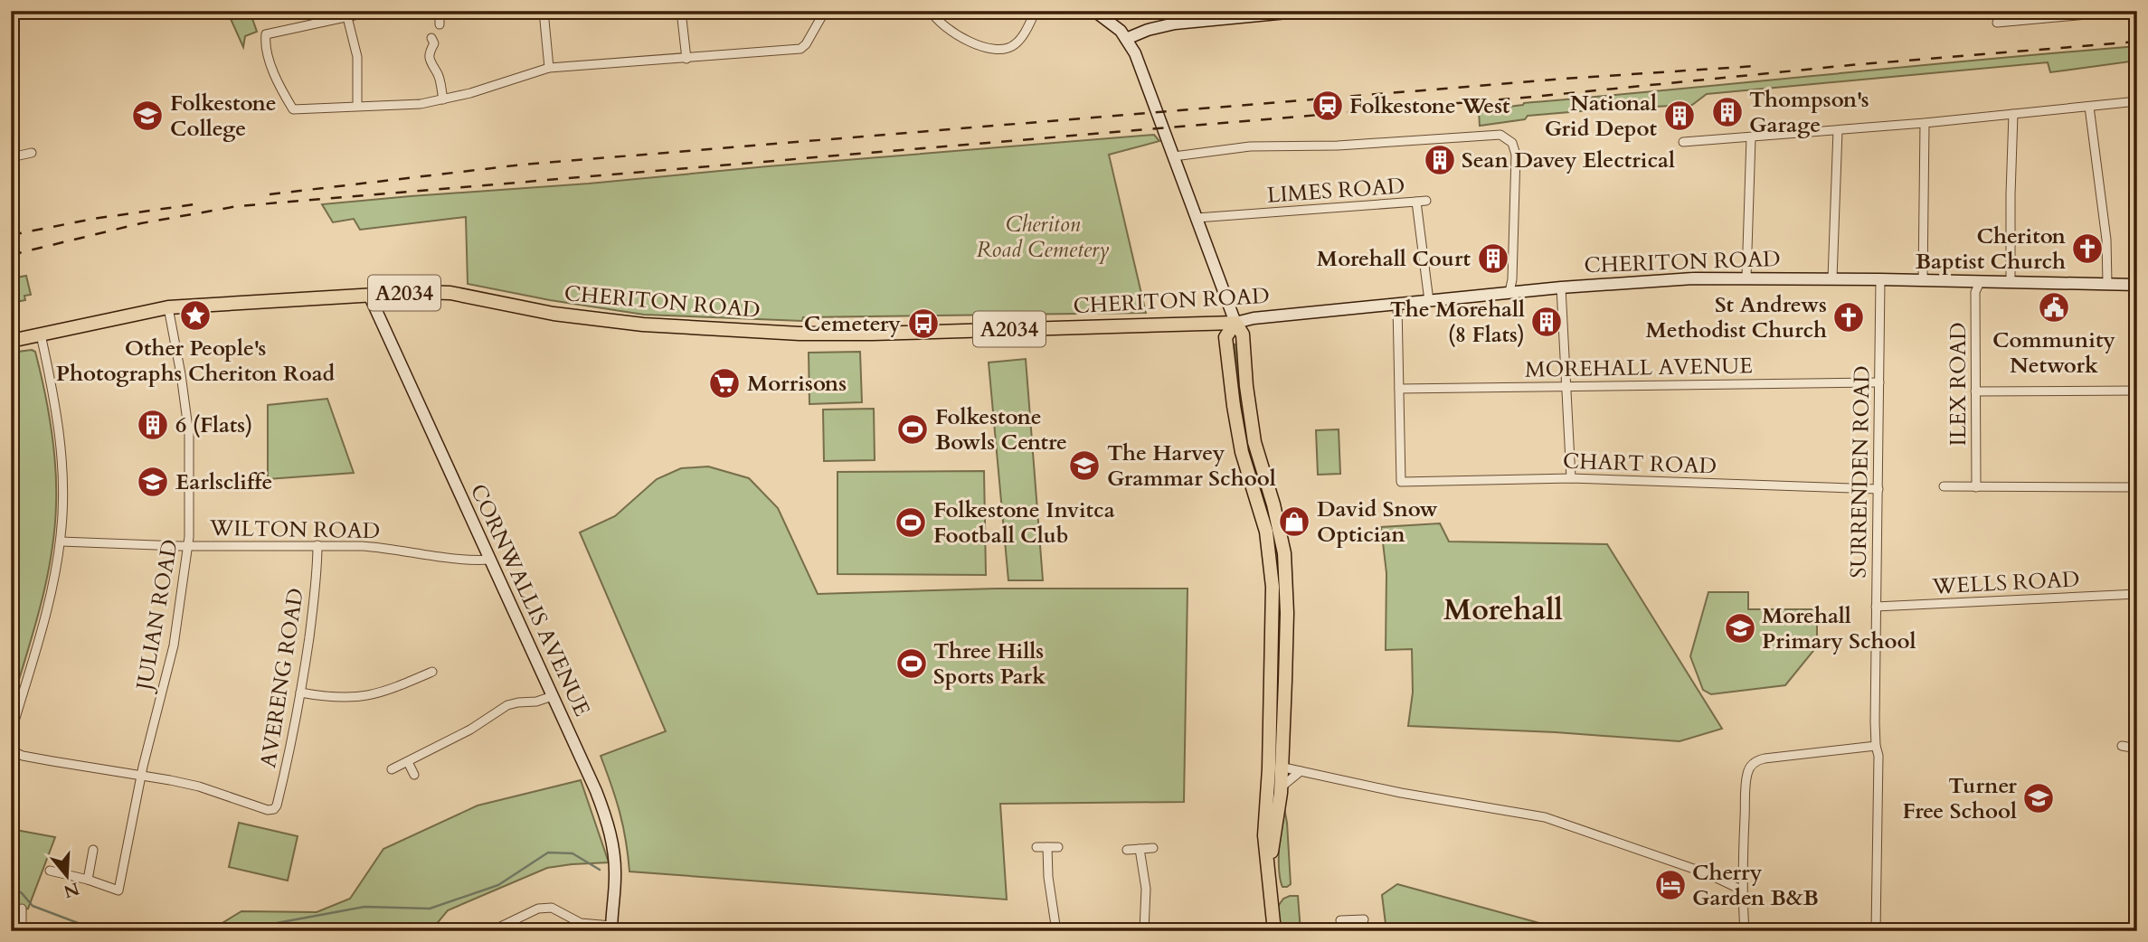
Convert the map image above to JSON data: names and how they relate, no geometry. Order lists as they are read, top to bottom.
{
  "streets": {
    "main road": ["CHERITON ROAD", "A2034", "CORNWALLIS AVENUE"],
    "street": [
      "LIMES ROAD",
      "MOREHALL AVENUE",
      "ILEX ROAD",
      "CHART ROAD",
      "SURRENDEN ROAD",
      "WILTON ROAD",
      "WELLS ROAD",
      "JULIAN ROAD",
      "AVERENG ROAD"
    ]
  },
  "crossings": [
    ["LIMES ROAD", "CHERITON ROAD"],
    ["CHERITON ROAD", "ILEX ROAD"],
    ["CHERITON ROAD", "SURRENDEN ROAD"],
    ["CHERITON ROAD", "CORNWALLIS AVENUE"],
    ["CHERITON ROAD", "JULIAN ROAD"],
    ["MOREHALL AVENUE", "CHART ROAD"],
    ["MOREHALL AVENUE", "SURRENDEN ROAD"],
    ["CHART ROAD", "SURRENDEN ROAD"],
    ["SURRENDEN ROAD", "WELLS ROAD"],
    ["WILTON ROAD", "CORNWALLIS AVENUE"],
    ["WILTON ROAD", "JULIAN ROAD"],
    ["WILTON ROAD", "AVERENG ROAD"],
    ["JULIAN ROAD", "AVERENG ROAD"]
  ],
  "districts": ["Morehall"],
  "parks": ["Cheriton Road Cemetery"],
  "places": {
    "station": ["Folkestone West"],
    "building": [
      "Thompson's Garage",
      "National Grid Depot",
      "Sean Davey Electrical",
      "Morehall Court",
      "The Morehall (8 Flats)",
      "6 (Flats)"
    ],
    "school or university": [
      "Folkestone College",
      "The Harvey Grammar School",
      "Earlscliffe",
      "Morehall Primary School",
      "Turner Free School"
    ],
    "church": ["Cheriton Baptist Church", "St Andrews Methodist Church"],
    "public building": ["Community Network"],
    "place": ["Other People's Photographs Cheriton Road"],
    "bus stop": ["Cemetery"],
    "supermarket": ["Morrisons"],
    "sports": ["Folkestone Bowls Centre", "Folkestone Invitca Football Club", "Three Hills Sports Park"],
    "shop": ["David Snow Optician"],
    "hotel": ["Cherry Garden B&B"]
  },
  "north": "bottom"
}
